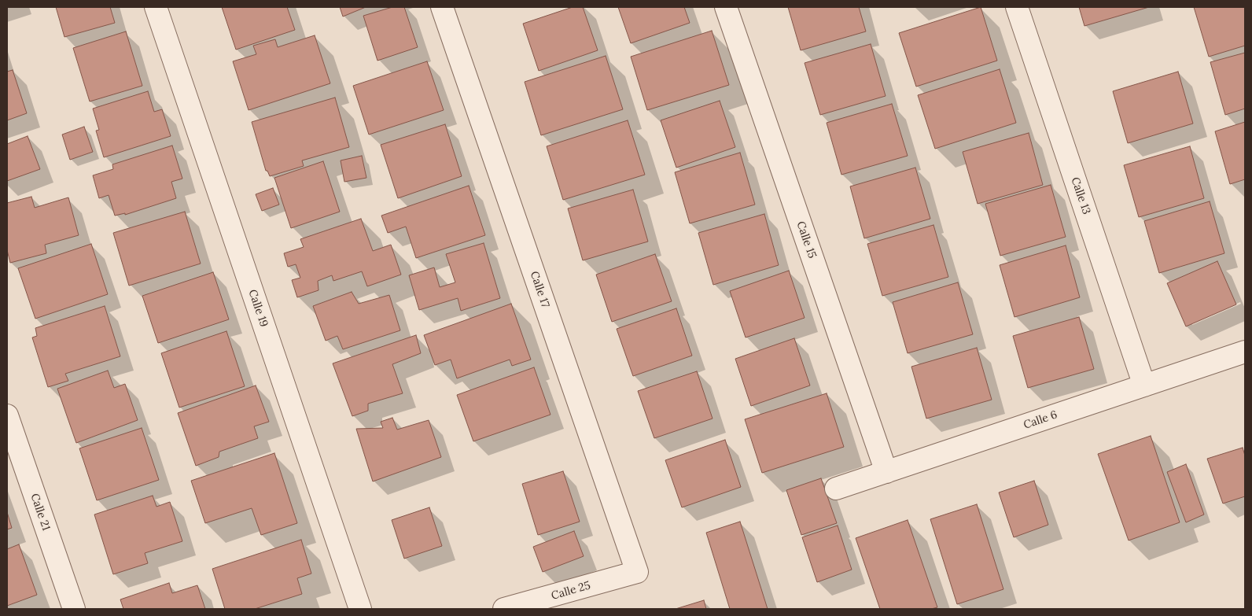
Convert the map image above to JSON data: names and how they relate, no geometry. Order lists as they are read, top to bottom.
{
  "streets": {
    "street": [
      "Calle 13",
      "Calle 15",
      "Calle 17",
      "Calle 19",
      "Calle 6",
      "Calle 21",
      "Calle 25"
    ]
  },
  "crossings": [
    ["Calle 13", "Calle 6"],
    ["Calle 15", "Calle 6"],
    ["Calle 17", "Calle 25"]
  ]
}
